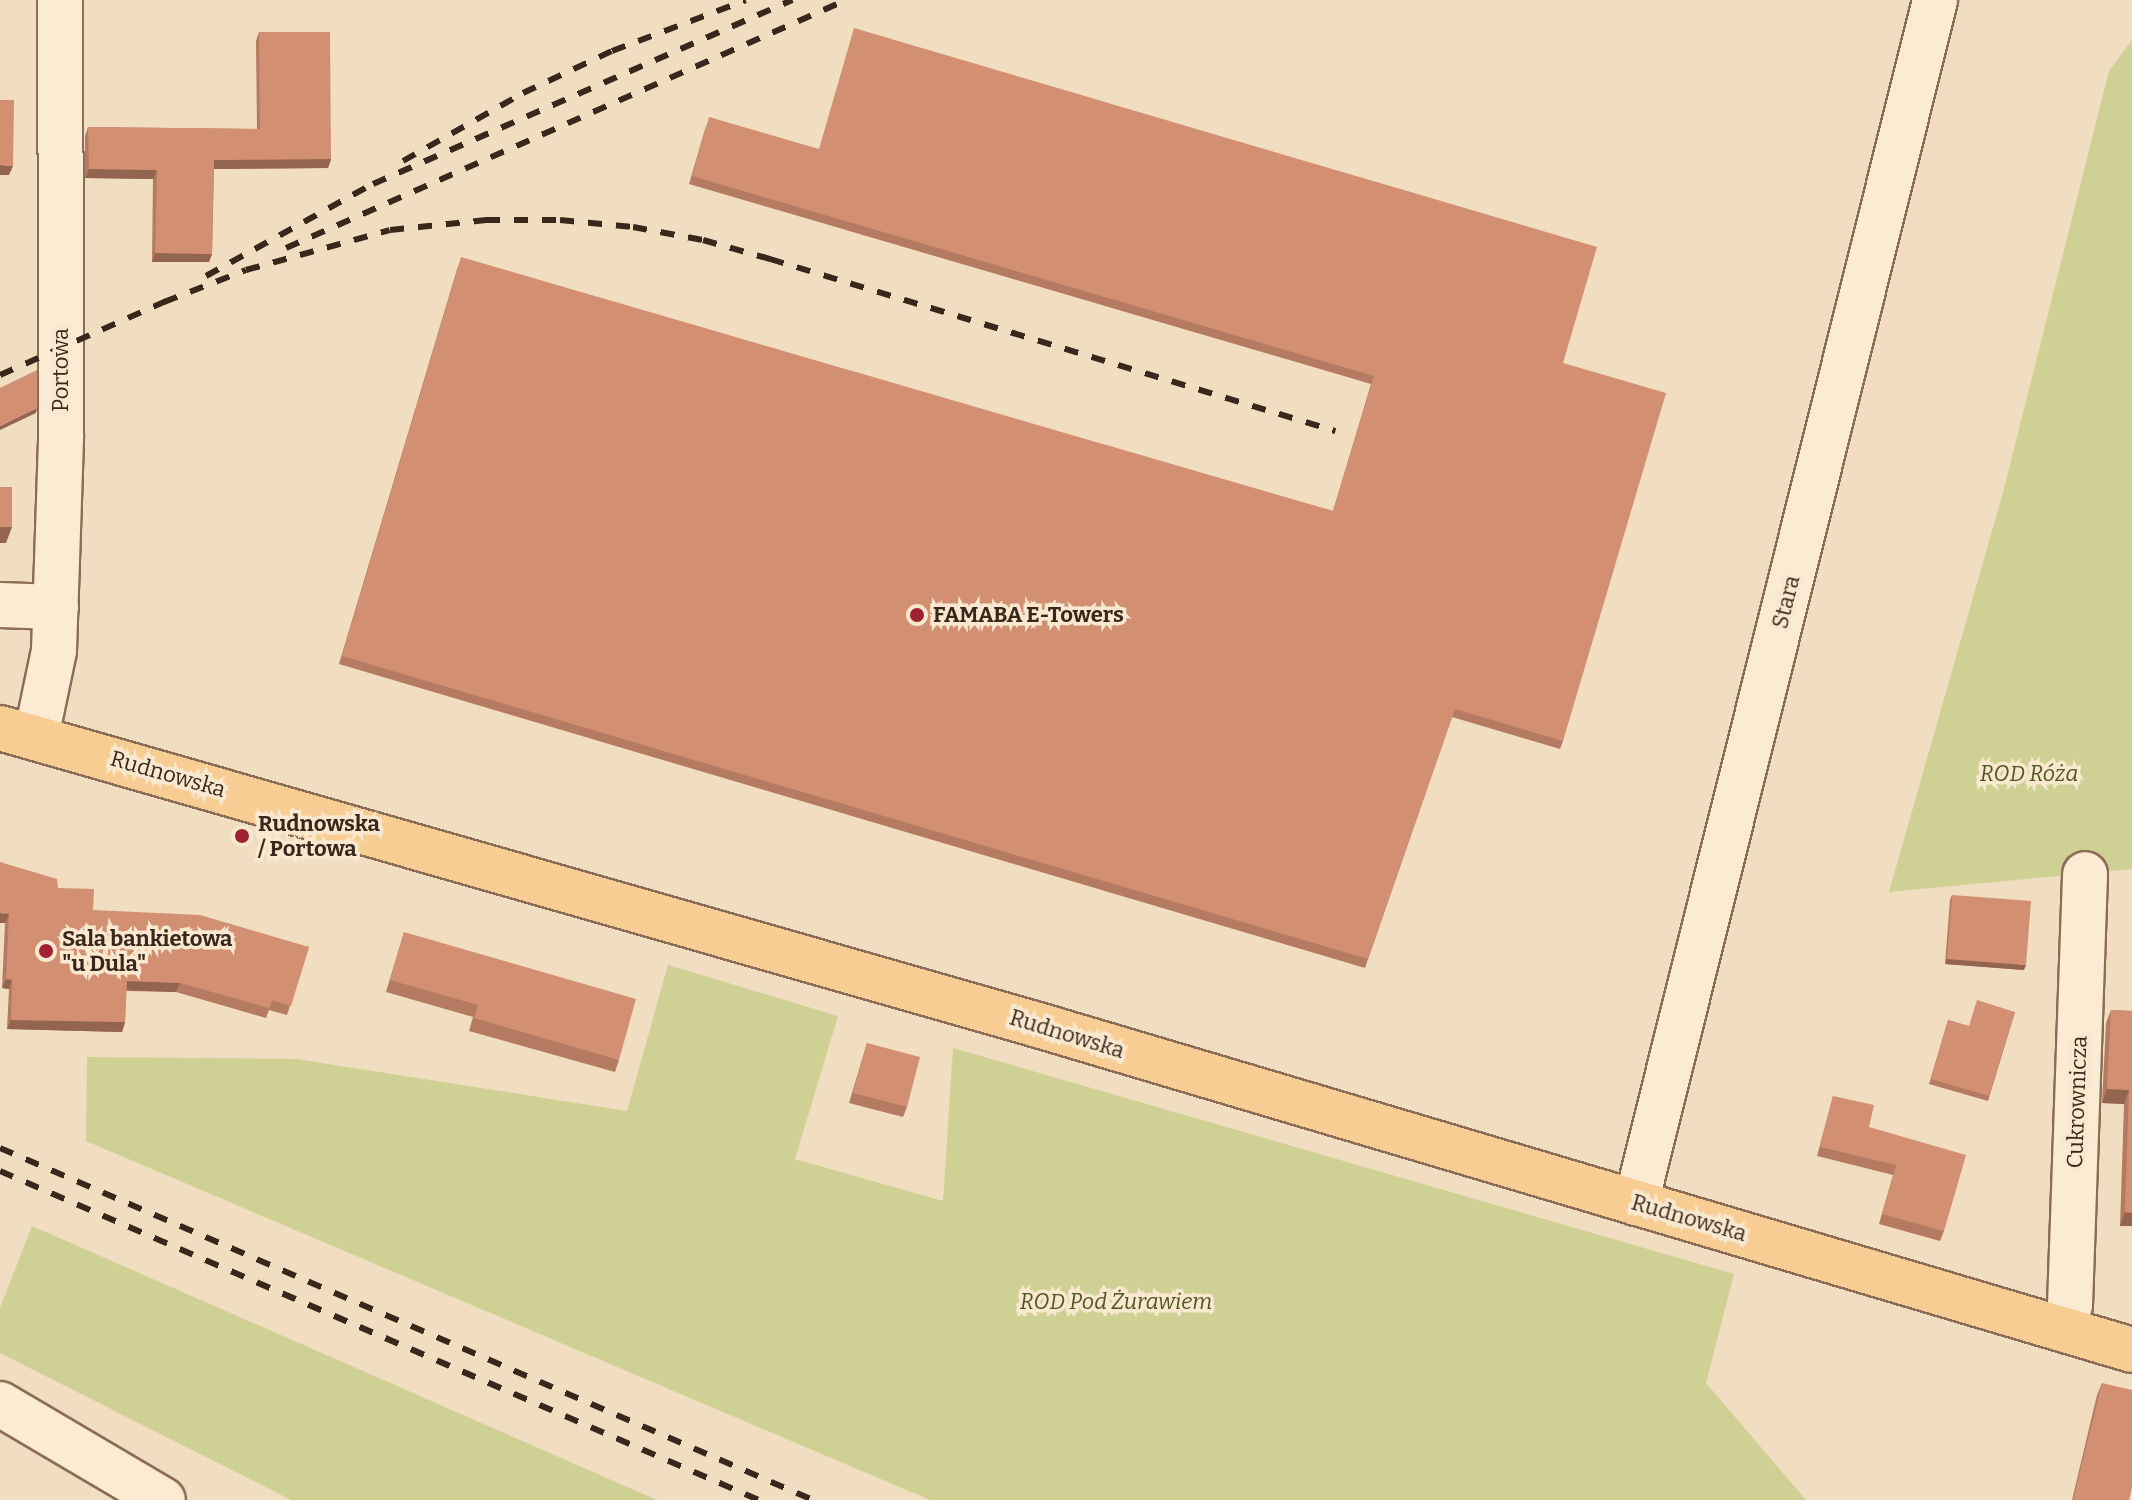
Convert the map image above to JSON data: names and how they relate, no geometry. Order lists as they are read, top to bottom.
{
  "streets": {
    "main road": ["Rudnowska"],
    "street": ["Portowa", "Stara", "Cukrownicza"]
  },
  "crossings": [
    ["Portowa", "Rudnowska"],
    ["Stara", "Rudnowska"],
    ["Rudnowska", "Cukrownicza"]
  ],
  "parks": ["ROD Róża", "ROD Pod Żurawiem"],
  "places": ["FAMABA E-Towers", "Rudnowska / Portowa", "Sala bankietowa \"u Dula\""]
}
